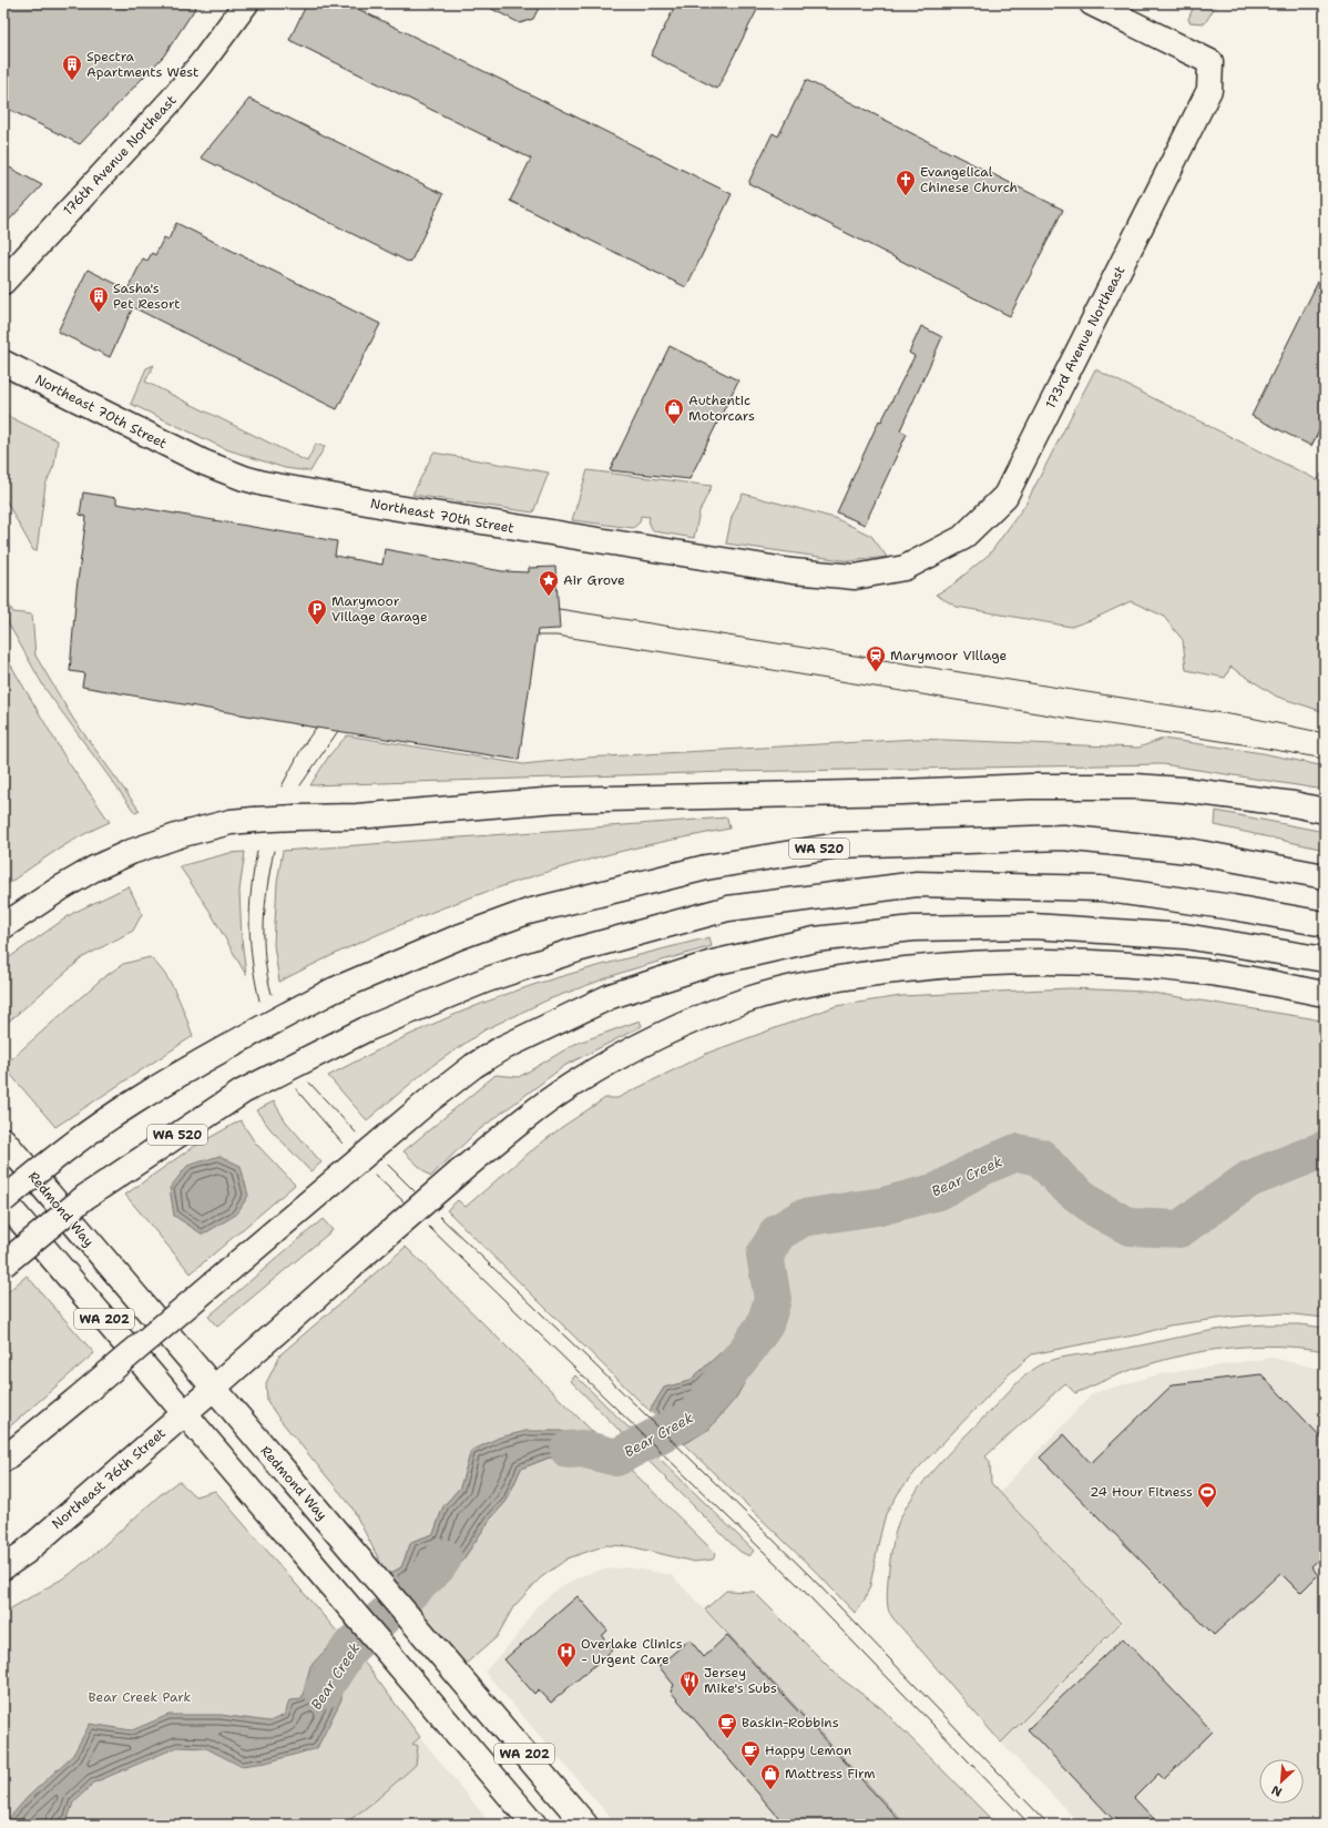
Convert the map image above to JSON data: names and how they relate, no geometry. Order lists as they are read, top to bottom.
{
  "streets": {
    "main road": [
      "176th Avenue Northeast",
      "173rd Avenue Northeast",
      "Northeast 70th Street",
      "WA 520",
      "Redmond Way",
      "WA 202",
      "Northeast 76th Street"
    ]
  },
  "crossings": [
    ["173rd Avenue Northeast", "Northeast 70th Street"],
    ["WA 520", "WA 202"],
    ["Redmond Way", "Northeast 76th Street"],
    ["WA 202", "Northeast 76th Street"]
  ],
  "water": ["Bear Creek"],
  "parks": ["Bear Creek Park"],
  "places": {
    "building": ["Spectra Apartments West", "Sasha's Pet Resort"],
    "church": ["Evangelical Chinese Church"],
    "shop": ["Authentic Motorcars", "Mattress Firm"],
    "place": ["Air Grove"],
    "parking": ["Marymoor Village Garage"],
    "station": ["Marymoor Village"],
    "sports": ["24 Hour Fitness"],
    "hospital": ["Overlake Clinics - Urgent Care"],
    "restaurant": ["Jersey Mike's Subs"],
    "cafe": ["Baskin-Robbins", "Happy Lemon"]
  },
  "north": "bottom left"
}
